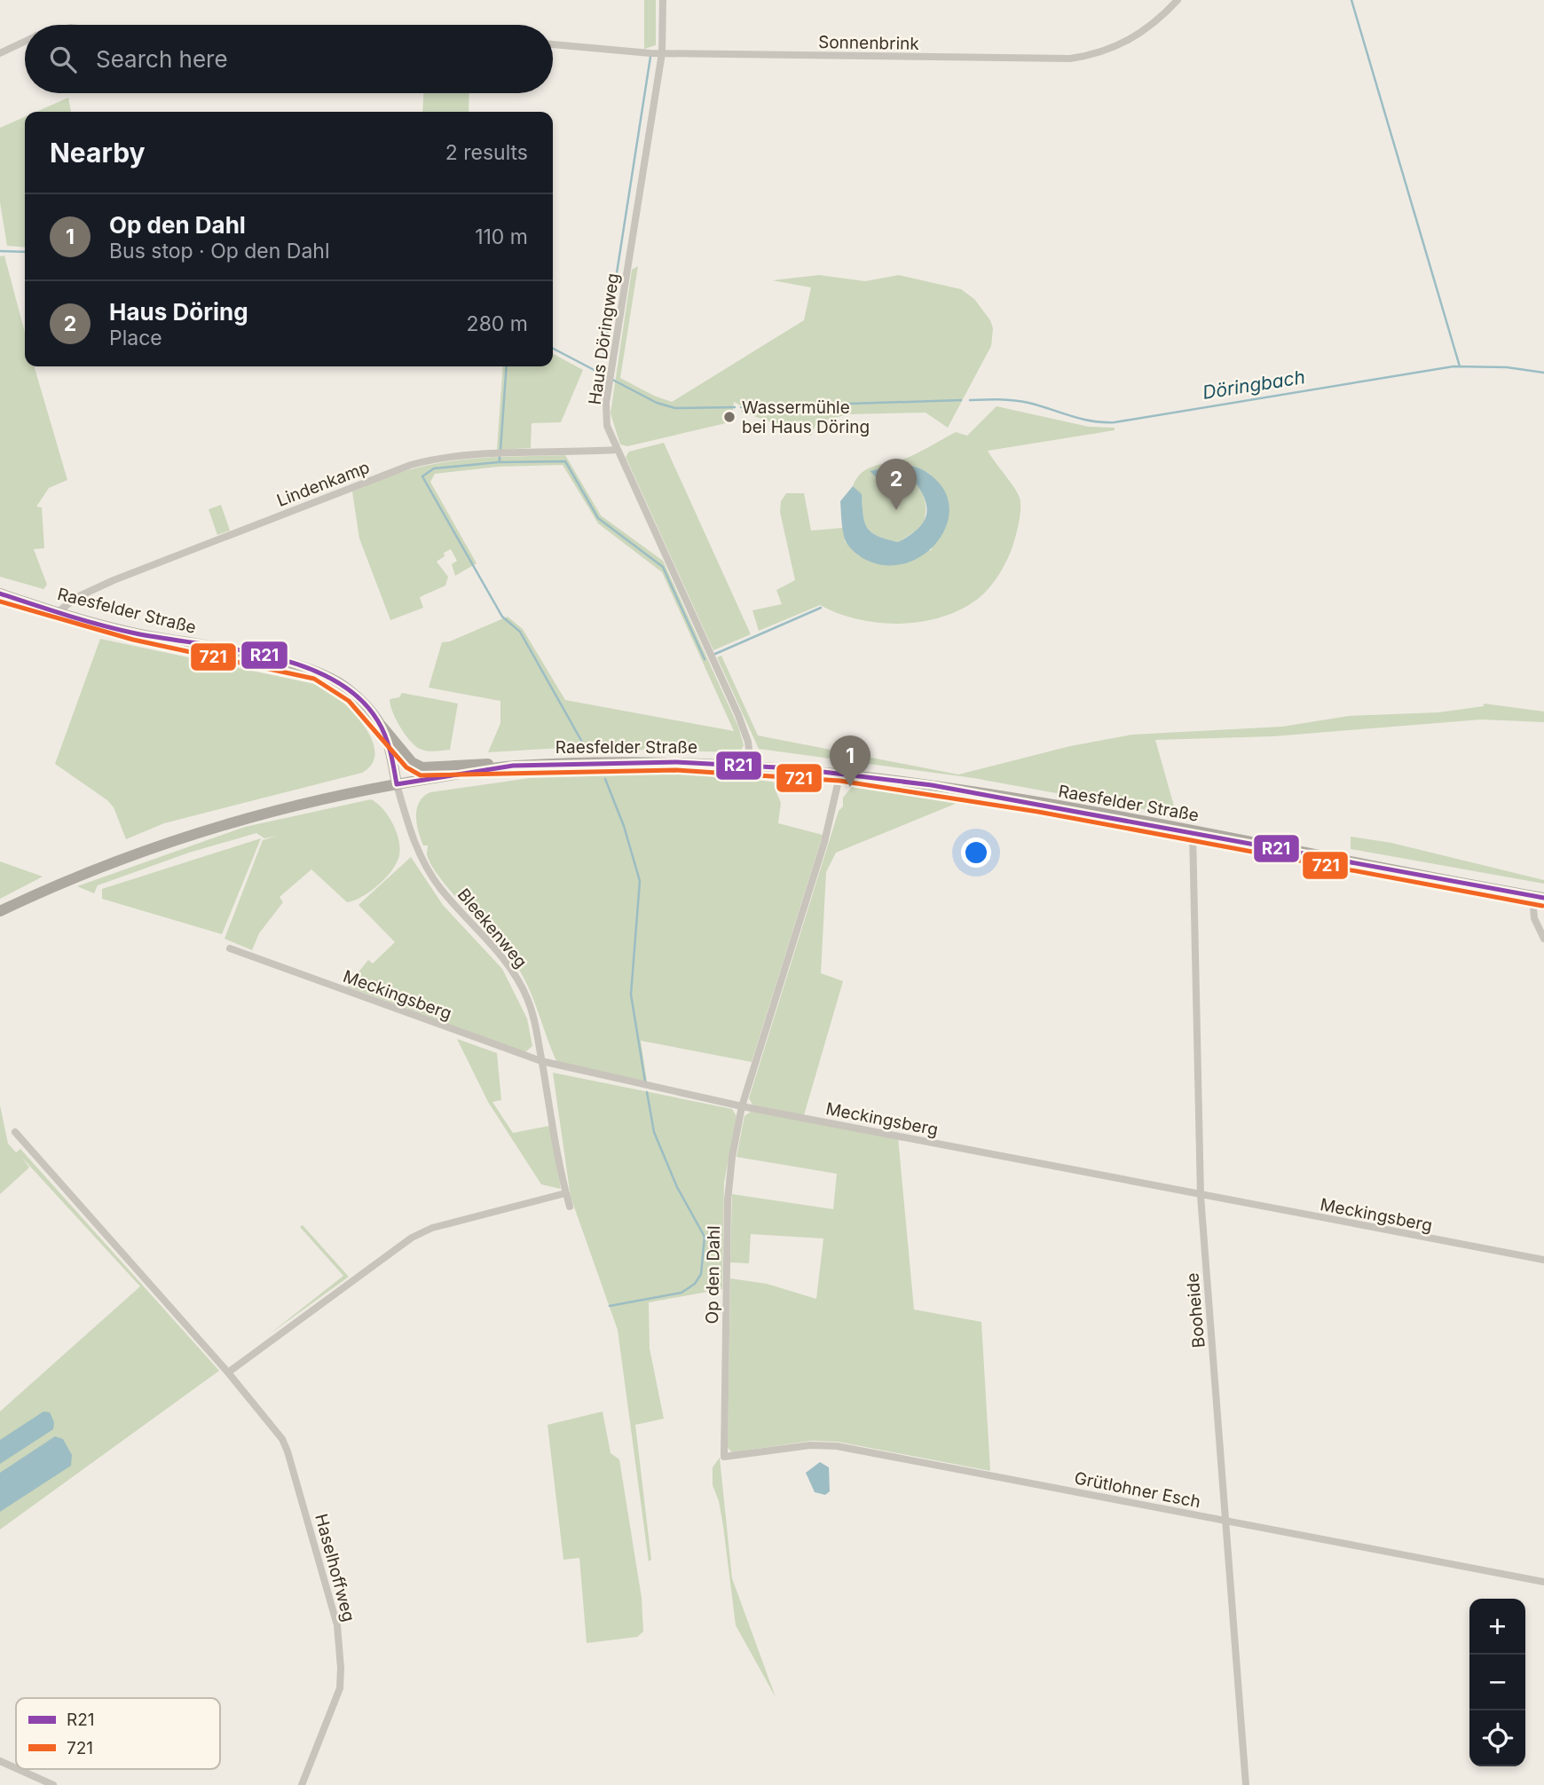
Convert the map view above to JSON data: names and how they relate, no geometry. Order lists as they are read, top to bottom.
{
  "streets": {
    "main road": ["Raesfelder Straße"],
    "street": [
      "Sonnenbrink",
      "Haus Döringweg",
      "Lindenkamp",
      "Bleekenweg",
      "Meckingsberg",
      "Op den Dahl",
      "Booheide",
      "Grütlohner Esch",
      "Haselhoffweg"
    ]
  },
  "crossings": [
    ["Sonnenbrink", "Haus Döringweg"],
    ["Haus Döringweg", "Lindenkamp"],
    ["Haus Döringweg", "Raesfelder Straße"],
    ["Lindenkamp", "Raesfelder Straße"],
    ["Raesfelder Straße", "Bleekenweg"],
    ["Raesfelder Straße", "Op den Dahl"],
    ["Raesfelder Straße", "Booheide"],
    ["Bleekenweg", "Meckingsberg"],
    ["Meckingsberg", "Op den Dahl"],
    ["Meckingsberg", "Booheide"],
    ["Op den Dahl", "Grütlohner Esch"],
    ["Booheide", "Grütlohner Esch"]
  ],
  "water": ["Döringbach"],
  "places": ["Wassermühle bei Haus Döring"],
  "lines": ["transit line R21", "transit line 721"],
  "legend": ["R21", "721"],
  "page": {
    "search": "Search here",
    "heading": ["Nearby", "2 results"],
    "list": [
      {
        "mark": "1",
        "name": "Op den Dahl",
        "note": "Bus stop · Op den Dahl",
        "value": "110 m"
      },
      {
        "mark": "2",
        "name": "Haus Döring",
        "note": "Place",
        "value": "280 m"
      }
    ],
    "pins": ["2", "1"],
    "map_buttons": ["+", "−"]
  }
}
